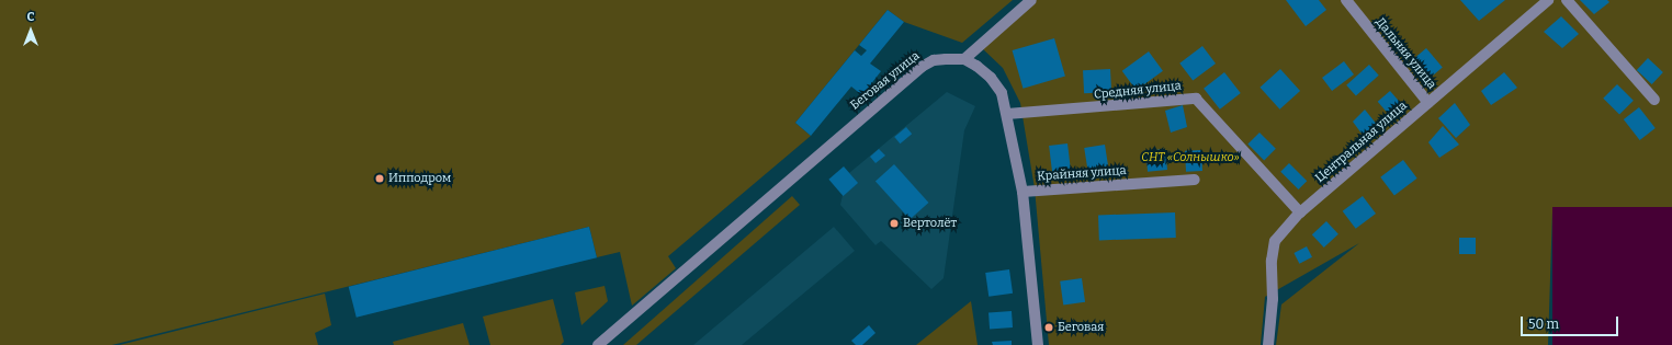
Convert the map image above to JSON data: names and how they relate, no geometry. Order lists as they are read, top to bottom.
{
  "streets": {
    "street": [
      "Дальняя улица",
      "Беговая улица",
      "Средняя улица",
      "Центральная улица",
      "Крайняя улица"
    ]
  },
  "crossings": [
    ["Дальняя улица", "Центральная улица"],
    ["Средняя улица", "Центральная улица"]
  ],
  "parks": ["СНТ «Солнышко»"],
  "places": ["Ипподром", "Вертолёт", "Беговая"],
  "scale_bar": "50 m",
  "north": "top"
}
